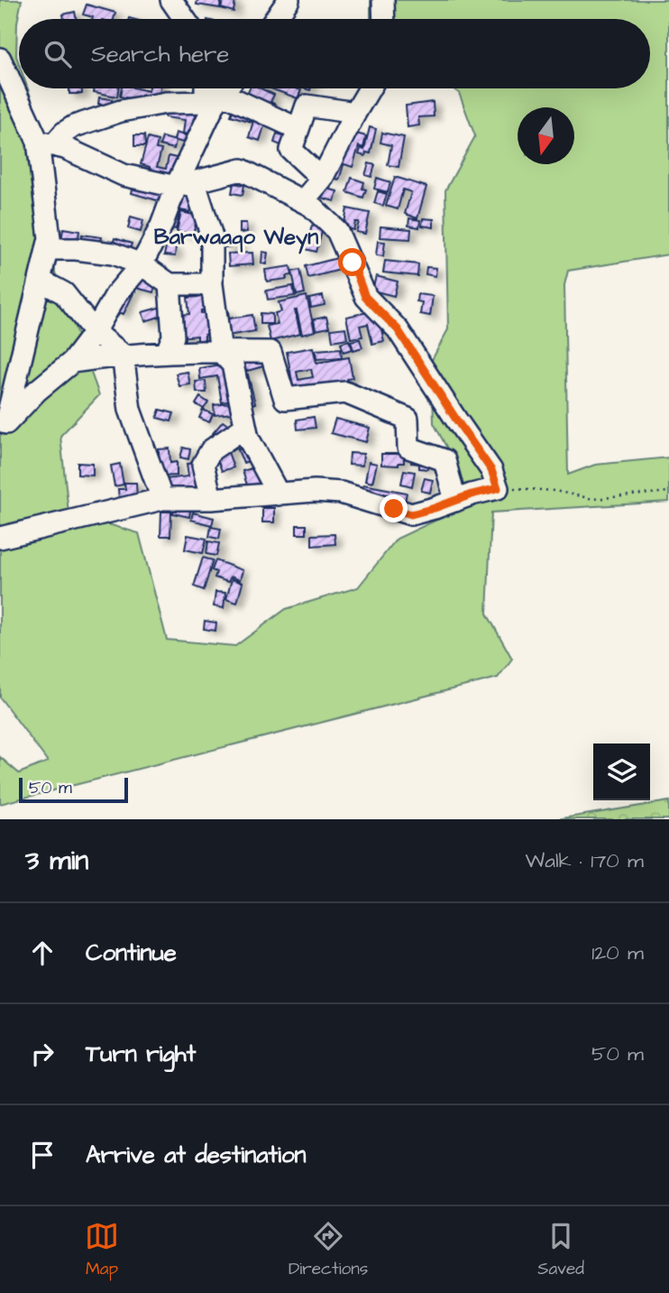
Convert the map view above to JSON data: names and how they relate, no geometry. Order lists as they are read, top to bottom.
{
  "districts": ["Barwaaqo Weyn"],
  "scale_bar": "50 m",
  "north": "bottom",
  "page": {
    "search": "Search here",
    "scale": "50 m",
    "heading": ["3 min", "Walk · 170 m"],
    "list": [
      ["Continue", "120 m"],
      ["Turn right", "50 m"],
      "Arrive at destination"
    ],
    "nav": ["Map", "Directions", "Saved"]
  }
}
